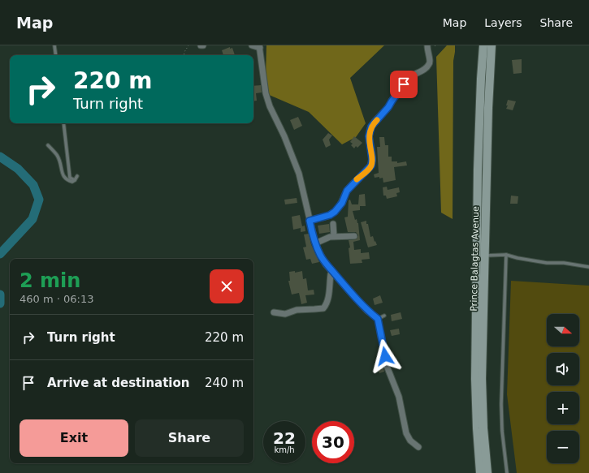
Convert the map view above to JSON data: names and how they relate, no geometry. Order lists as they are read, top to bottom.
{
  "streets": {
    "main road": ["Prince Balagtas Avenue"]
  },
  "north": "right",
  "page": {
    "header": "Map",
    "nav": ["Map", "Layers", "Share"],
    "turn": ["220 m", "Turn right"],
    "heading": ["2 min", "460 m · 06:13"],
    "map_buttons": ["+", "−"],
    "list": [
      {
        "name": "Turn right",
        "value": "220 m"
      },
      {
        "name": "Arrive at destination",
        "value": "240 m"
      }
    ],
    "buttons": ["Exit", "Share"],
    "speed": "22 km/h",
    "limit": "30"
  }
}
